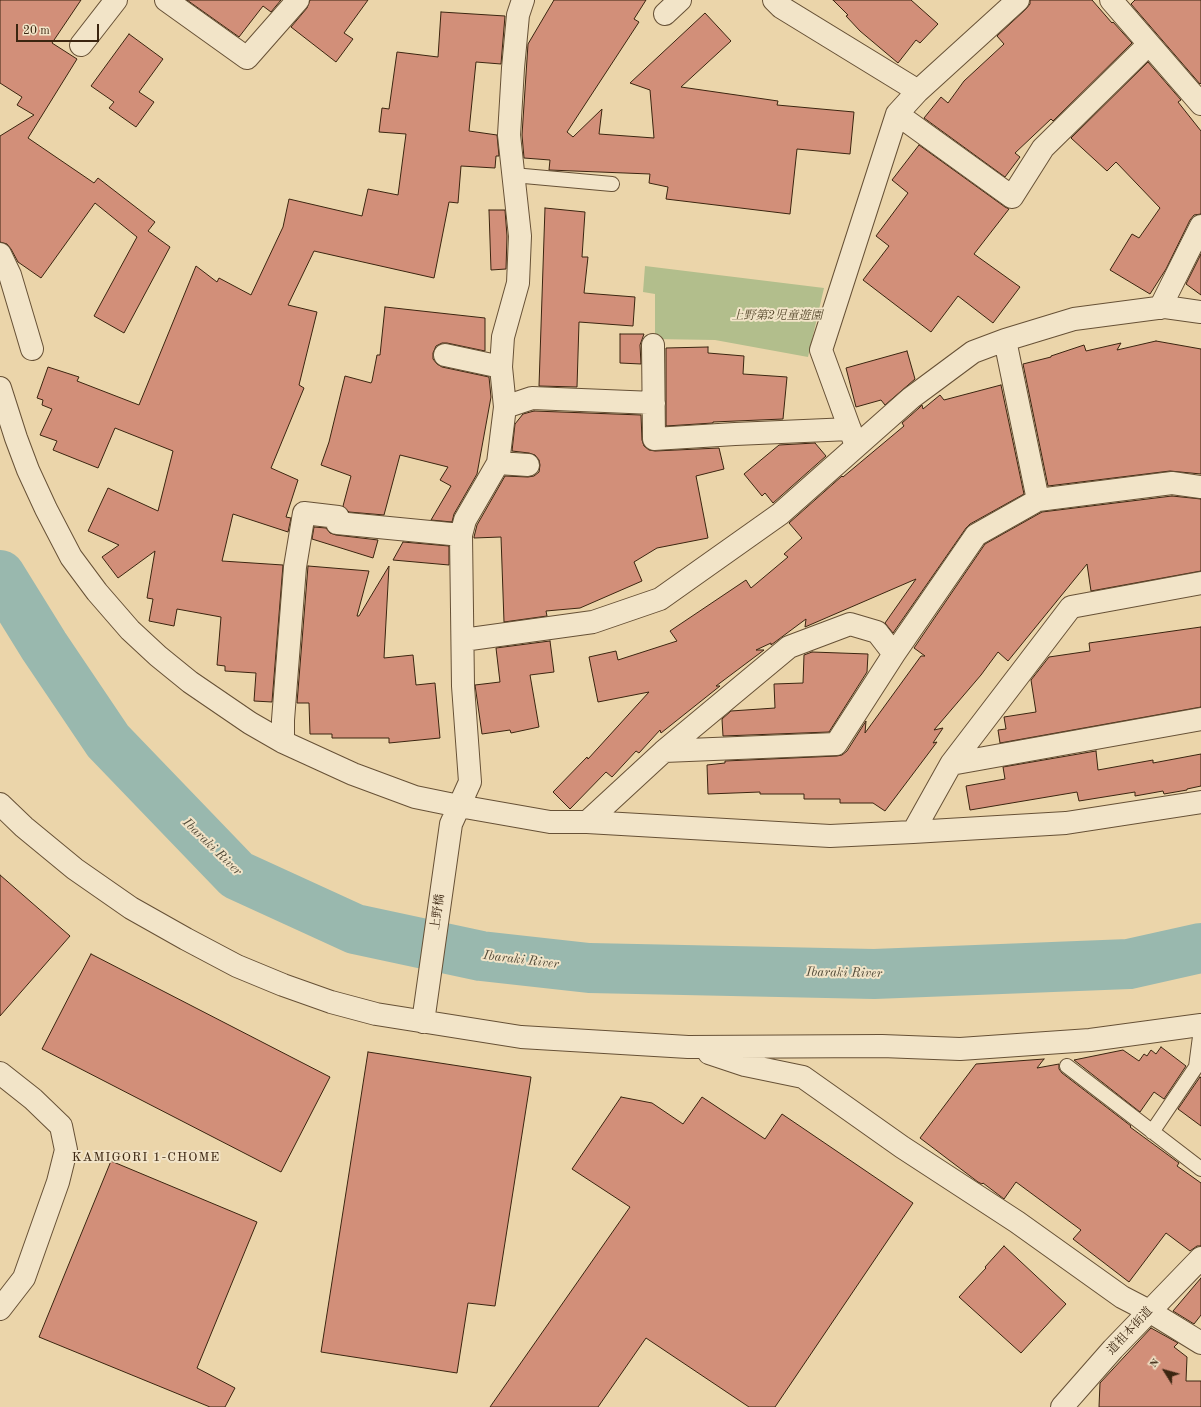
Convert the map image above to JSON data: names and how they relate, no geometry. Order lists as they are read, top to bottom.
{
  "streets": {
    "street": ["上野橋", "道祖本街道"]
  },
  "districts": ["KAMIGORI 1-CHOME"],
  "water": ["Ibaraki River"],
  "parks": ["上野第2児童遊園"],
  "scale_bar": "20 m",
  "north": "top left"
}
